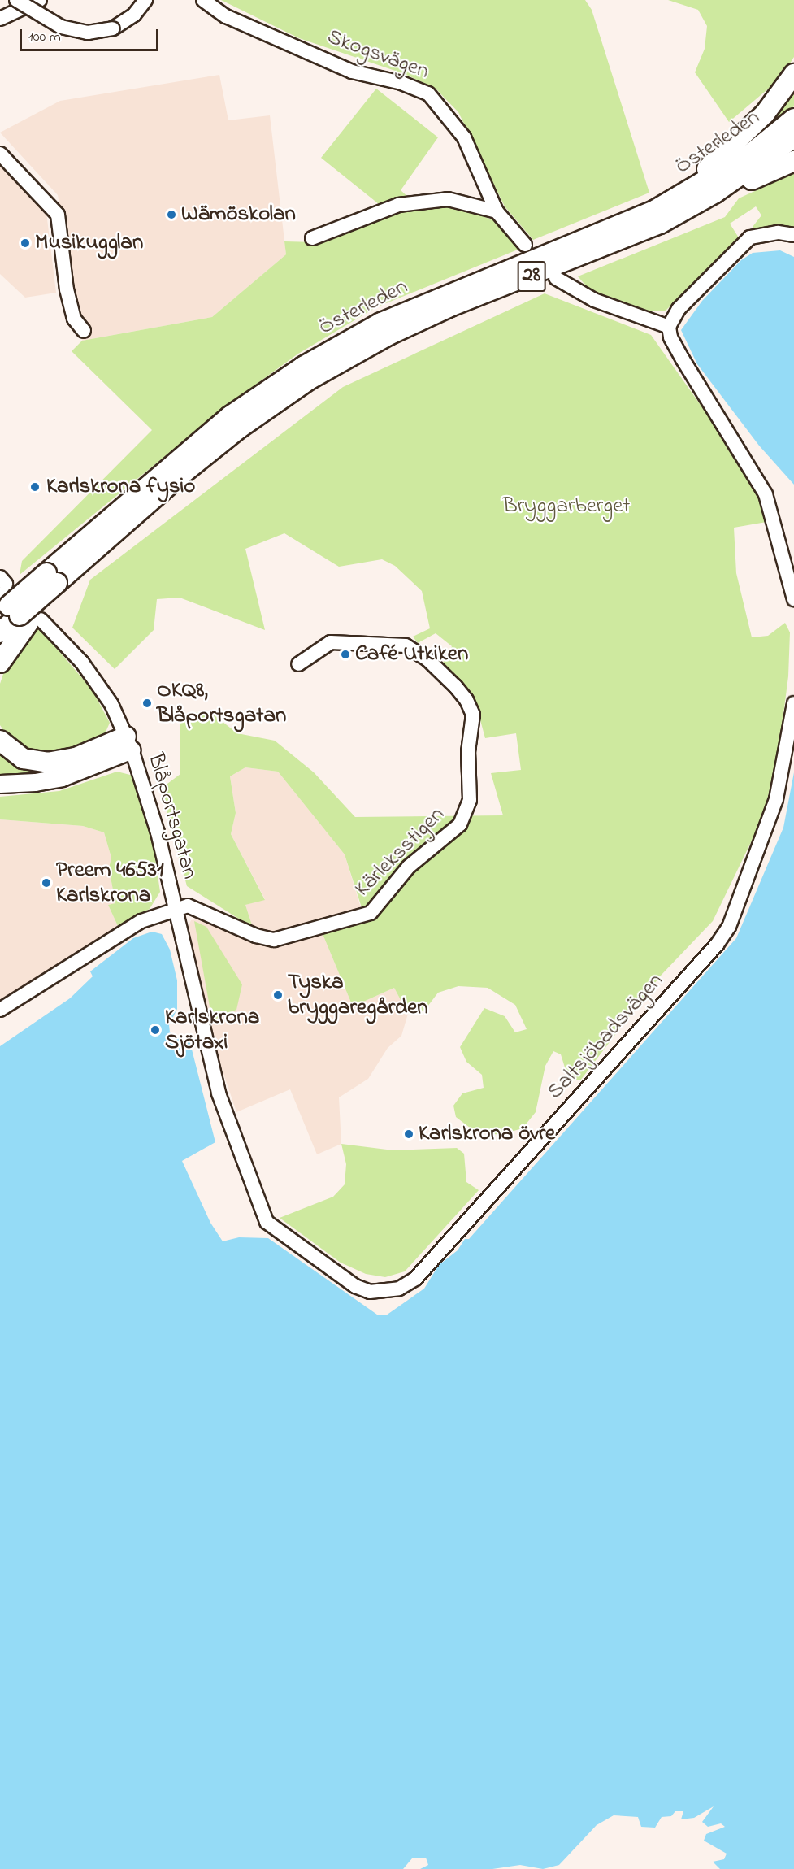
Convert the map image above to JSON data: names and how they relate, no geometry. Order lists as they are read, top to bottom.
{
  "streets": {
    "highway": ["Österleden", "28"],
    "street": [
      "Skogsvägen",
      "Blåportsgatan",
      "Kärleksstigen",
      "Saltsjöbadsvägen"
    ]
  },
  "crossings": [
    ["Österleden", "Blåportsgatan"],
    ["Blåportsgatan", "Kärleksstigen"],
    ["Blåportsgatan", "Saltsjöbadsvägen"],
    ["Kärleksstigen", "Saltsjöbadsvägen"]
  ],
  "parks": ["Bryggarberget"],
  "places": [
    "Wämöskolan",
    "Musikugglan",
    "Karlskrona fysio",
    "Café Utkiken",
    "OKQ8, Blåportsgatan",
    "Preem 46531 Karlskrona",
    "Tyska bryggaregården",
    "Karlskrona Sjötaxi",
    "Karlskrona övre"
  ],
  "scale_bar": "100 m"
}
